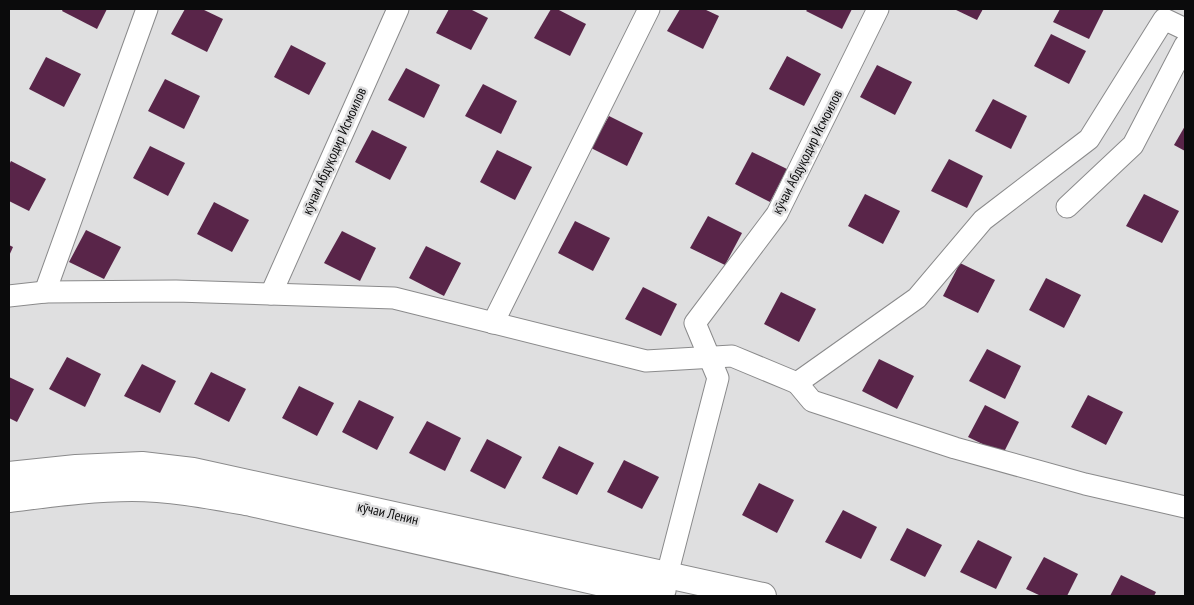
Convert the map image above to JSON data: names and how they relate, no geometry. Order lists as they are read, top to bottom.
{
  "streets": {
    "street": ["кӯчаи Абдуқодир Исмоилов", "кӯчаи Ленин"]
  },
  "crossings": [
    ["кӯчаи Абдуқодир Исмоилов", "кӯчаи Ленин"]
  ]
}
